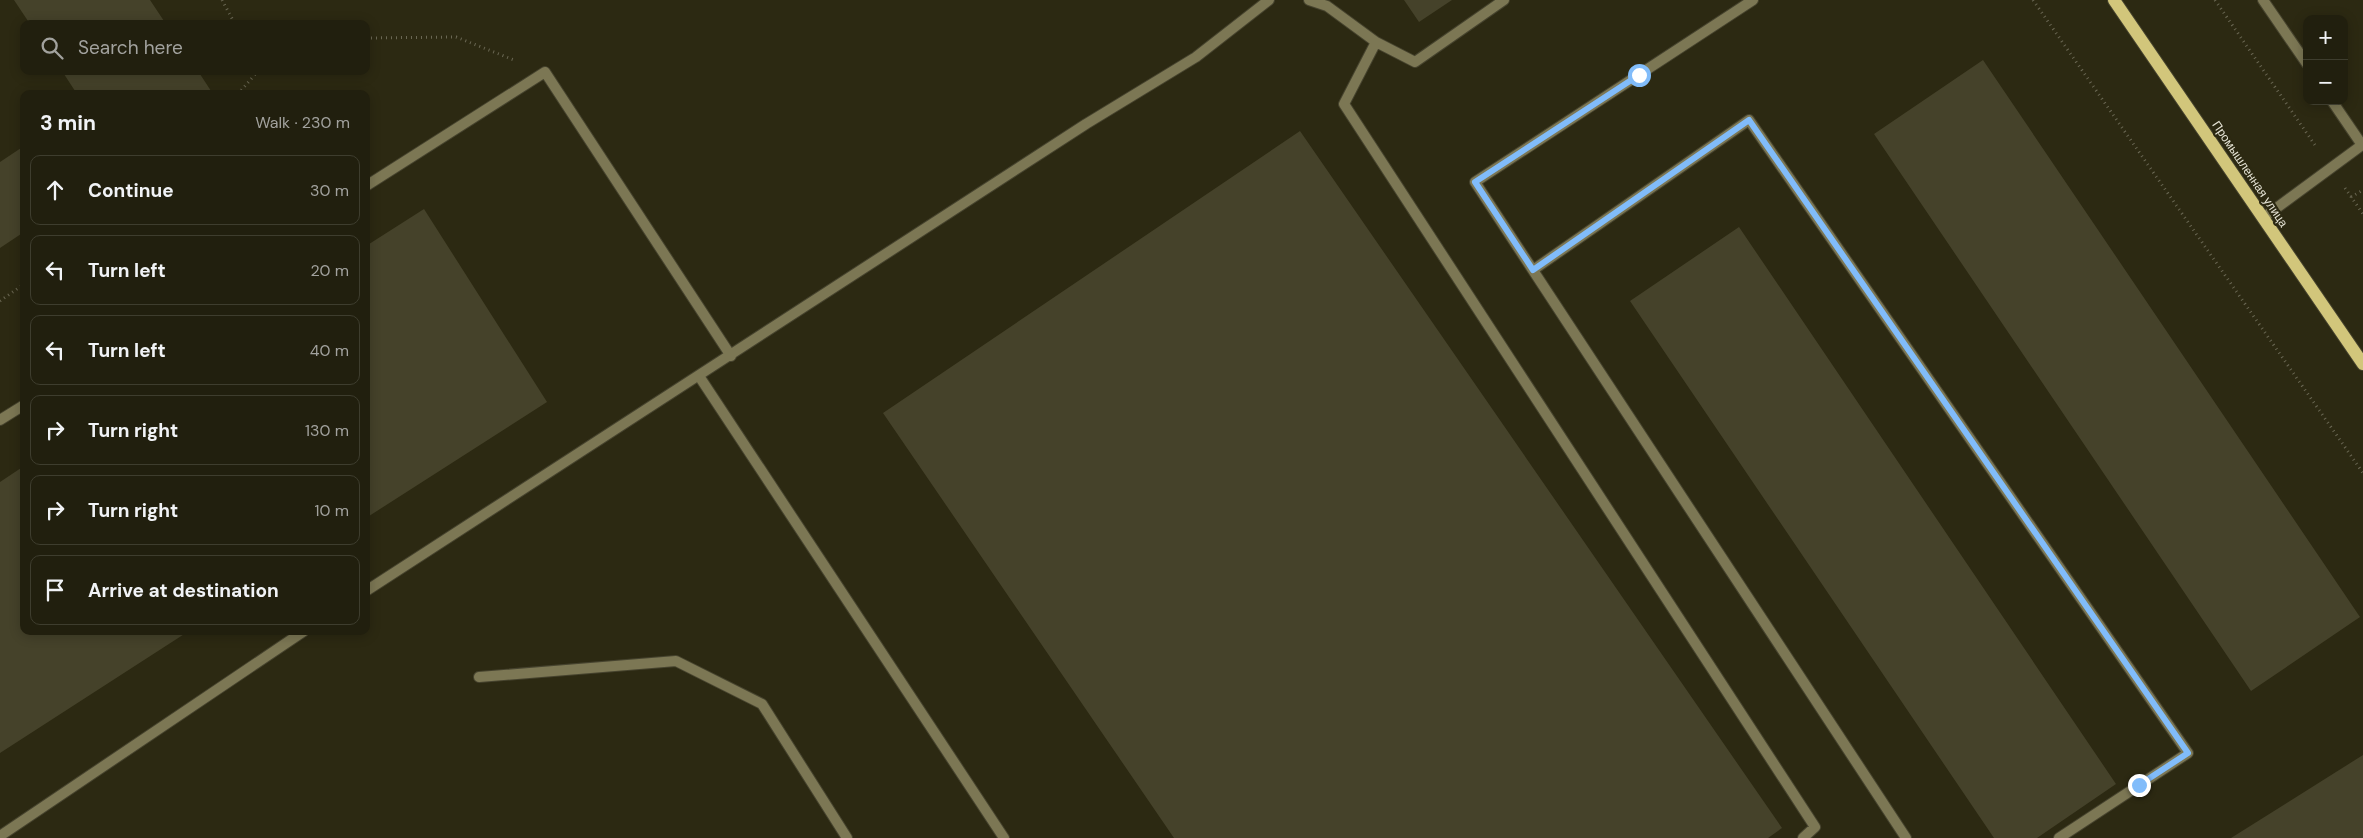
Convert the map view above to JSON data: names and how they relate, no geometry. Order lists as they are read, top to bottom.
{
  "streets": {
    "main road": ["Промышленная улица"]
  },
  "page": {
    "map_buttons": ["+", "−"],
    "search": "Search here",
    "heading": ["3 min", "Walk · 230 m"],
    "list": [
      ["Continue", "30 m"],
      ["Turn left", "20 m"],
      ["Turn left", "40 m"],
      ["Turn right", "130 m"],
      ["Turn right", "10 m"],
      "Arrive at destination"
    ]
  }
}
